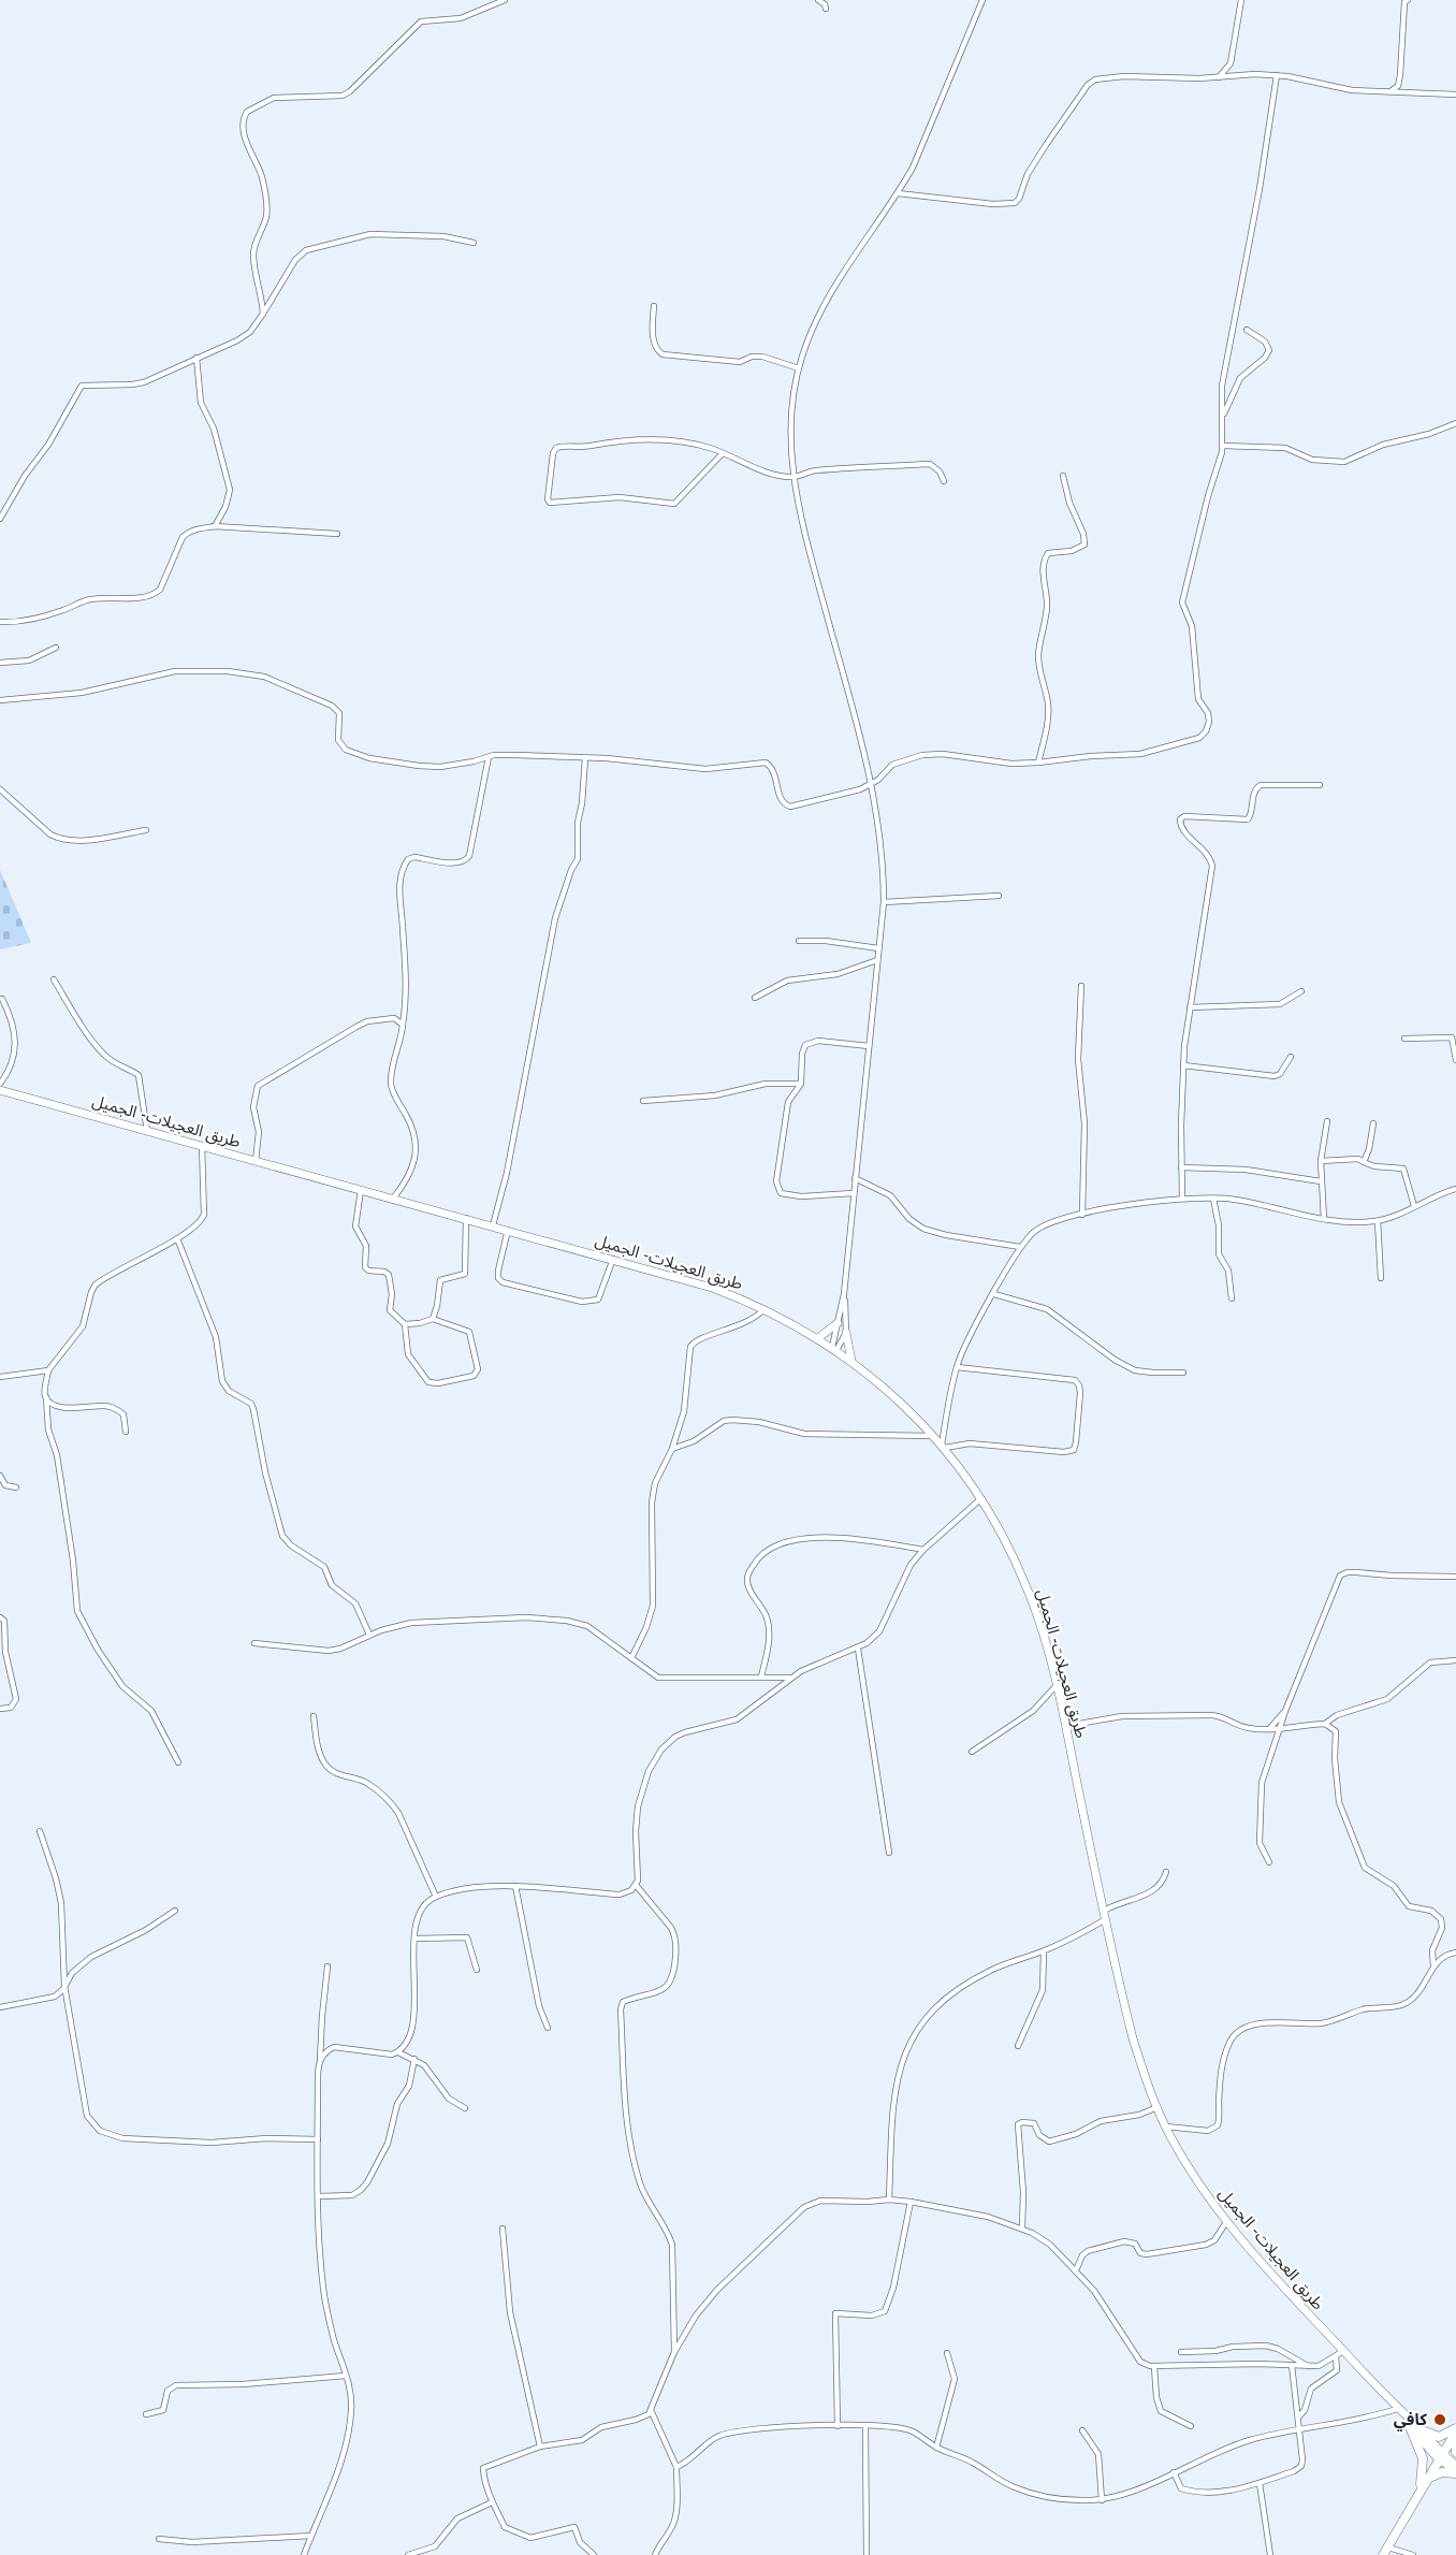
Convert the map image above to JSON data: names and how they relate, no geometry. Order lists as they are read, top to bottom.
{
  "streets": {
    "main road": ["طريق العجيلات- الجميل"]
  },
  "places": ["كافي"]
}
